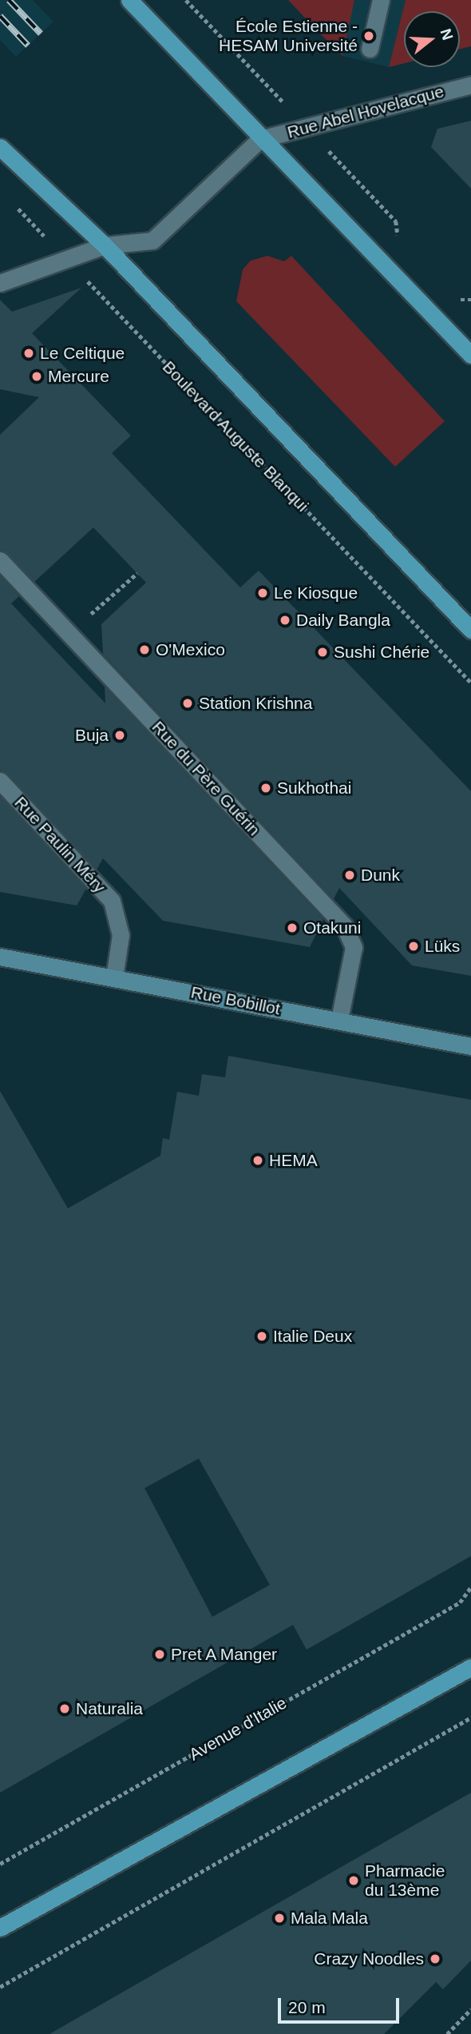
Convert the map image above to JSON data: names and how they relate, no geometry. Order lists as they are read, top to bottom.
{
  "streets": {
    "street": [
      "Rue Abel Hovelacque",
      "Rue du Père Guérin",
      "Rue Paulin Méry",
      "Rue Bobillot"
    ],
    "path": ["Boulevard Auguste Blanqui", "Avenue d'Italie"]
  },
  "crossings": [
    ["Rue du Père Guérin", "Rue Bobillot"],
    ["Rue Paulin Méry", "Rue Bobillot"]
  ],
  "places": [
    "École Estienne - HESAM Université",
    "Le Celtique",
    "Mercure",
    "Le Kiosque",
    "Daily Bangla",
    "O'Mexico",
    "Sushi Chérie",
    "Station Krishna",
    "Buja",
    "Sukhothai",
    "Dunk",
    "Otakuni",
    "Lüks",
    "HEMA",
    "Italie Deux",
    "Pret A Manger",
    "Naturalia",
    "Pharmacie du 13ème",
    "Mala Mala",
    "Crazy Noodles"
  ],
  "scale_bar": "20 m",
  "north": "right"
}
